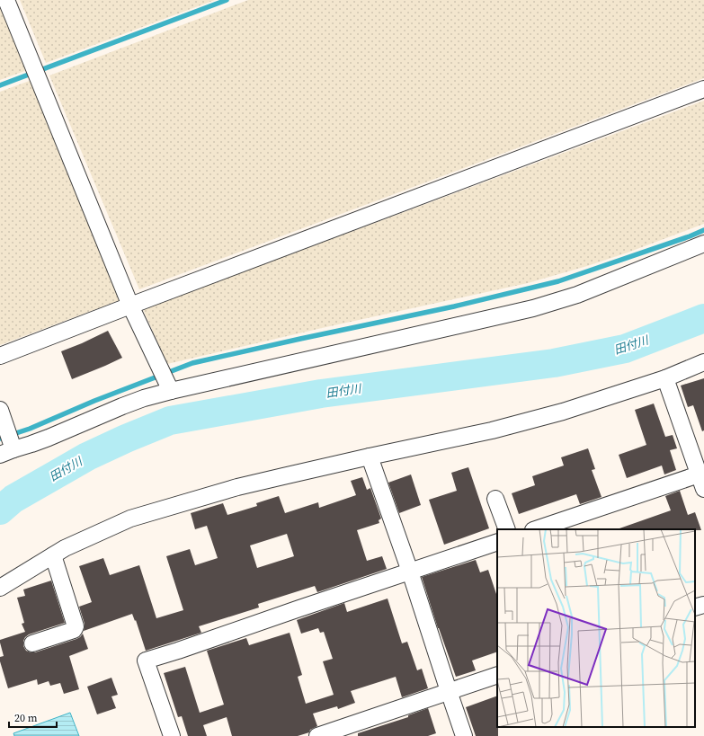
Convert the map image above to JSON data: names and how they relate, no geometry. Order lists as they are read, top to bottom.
{
  "water": ["田付川"],
  "scale_bar": "20 m"
}
